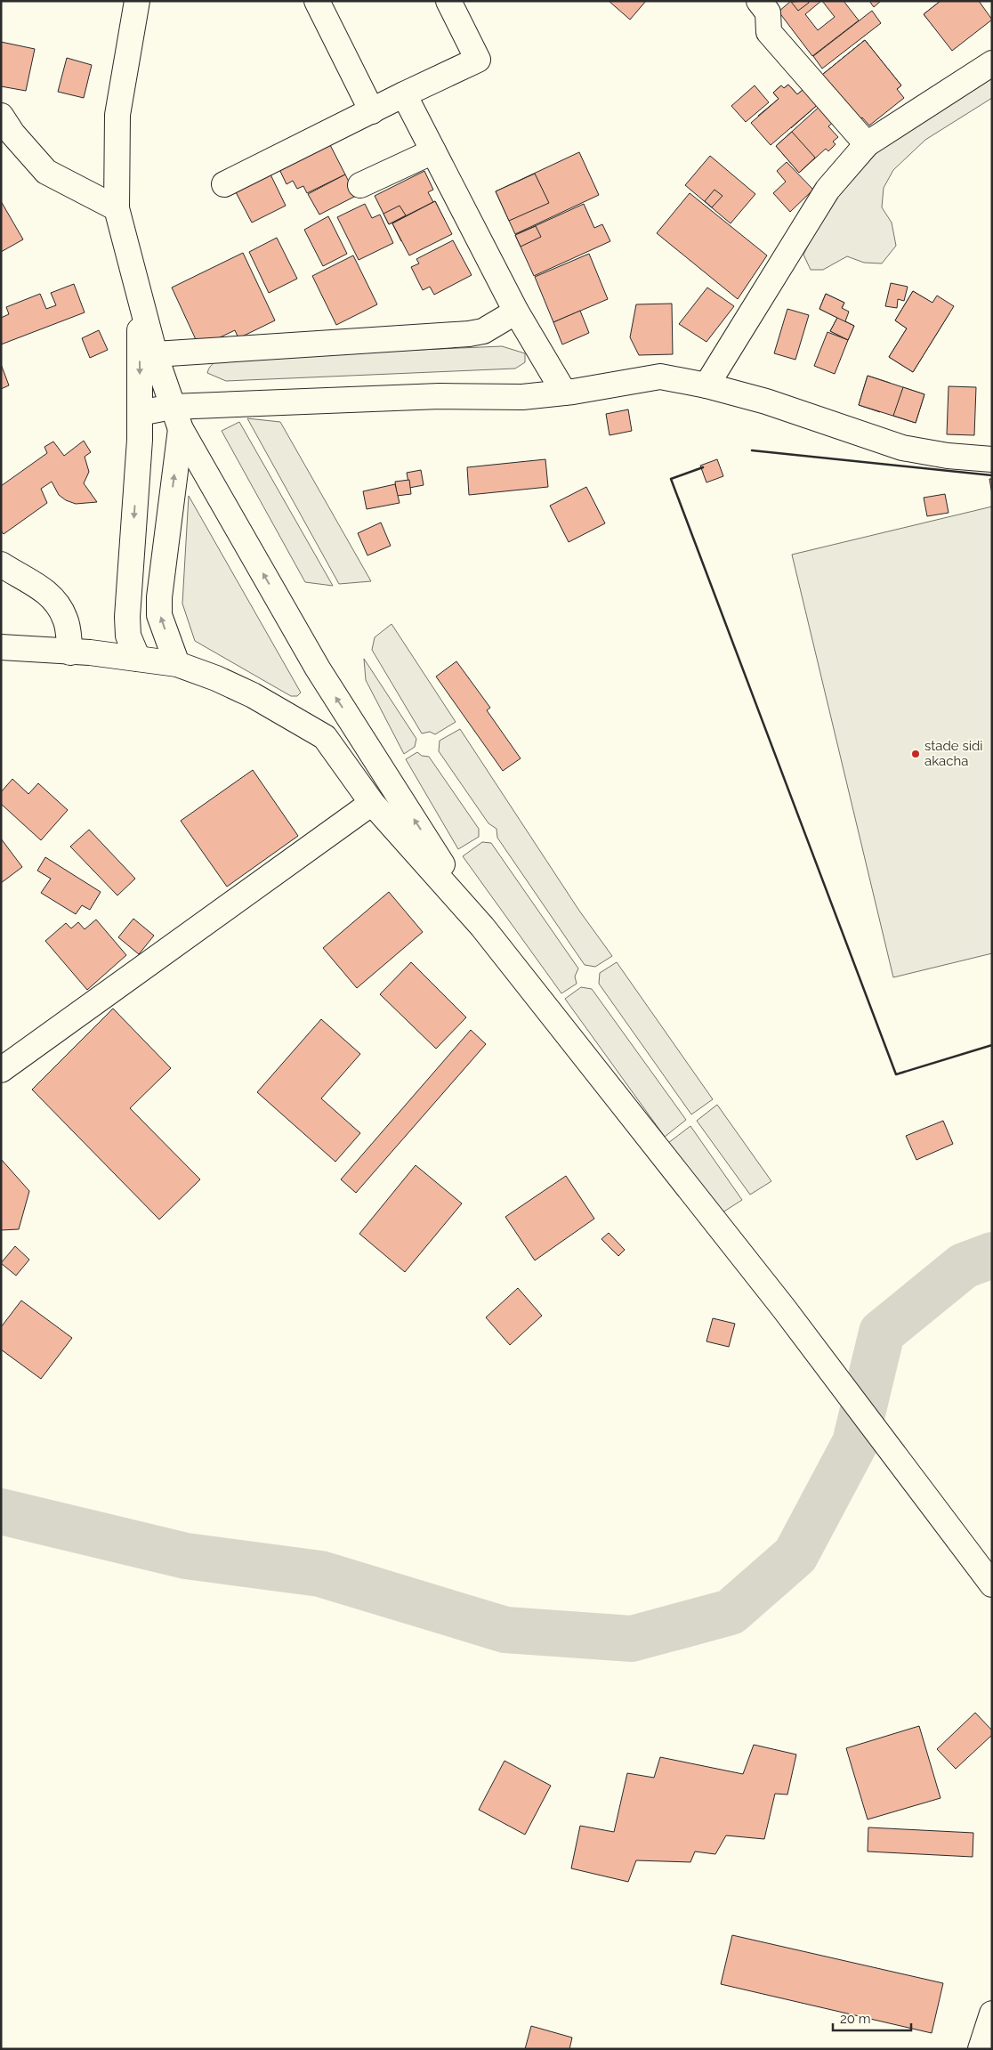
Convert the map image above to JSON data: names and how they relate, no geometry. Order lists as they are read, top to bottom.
{
  "places": ["stade sidi akacha"],
  "scale_bar": "20 m"
}
